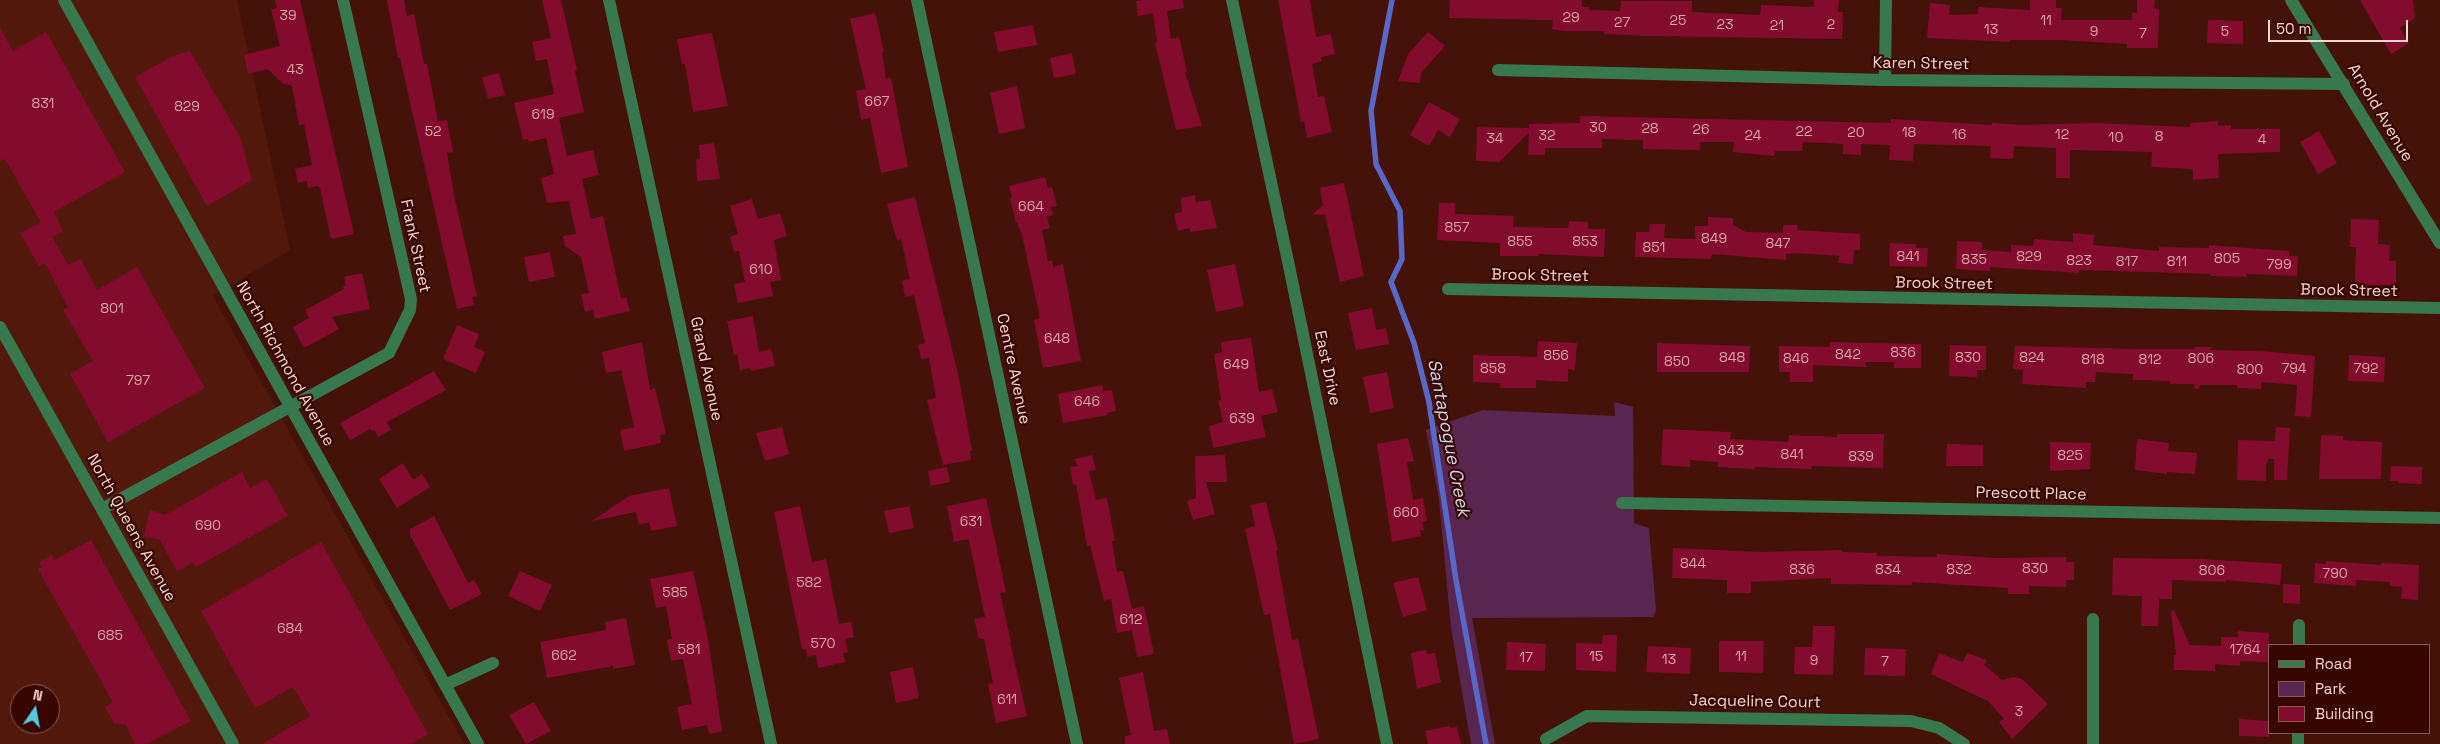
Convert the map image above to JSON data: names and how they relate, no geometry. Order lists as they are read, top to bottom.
{
  "streets": {
    "street": [
      "Karen Street",
      "Arnold Avenue",
      "Frank Street",
      "Brook Street",
      "North Richmond Avenue",
      "East Drive",
      "Grand Avenue",
      "Centre Avenue",
      "Prescott Place",
      "North Queens Avenue",
      "Jacqueline Court"
    ]
  },
  "crossings": [
    ["Karen Street", "Arnold Avenue"],
    ["Frank Street", "North Richmond Avenue"],
    ["Frank Street", "North Queens Avenue"]
  ],
  "water": ["Santapogue Creek"],
  "house_numbers": [
    "39",
    "29",
    "25",
    "11",
    "27",
    "23",
    "2",
    "21",
    "13",
    "9",
    "5",
    "7",
    "43",
    "667",
    "831",
    "829",
    "619",
    "30",
    "28",
    "26",
    "52",
    "22",
    "20",
    "18",
    "16",
    "12",
    "32",
    "24",
    "8",
    "10",
    "34",
    "4",
    "664",
    "857",
    "849",
    "855",
    "853",
    "847",
    "851",
    "841",
    "829",
    "805",
    "835",
    "823",
    "817",
    "811",
    "799",
    "610",
    "801",
    "648",
    "836",
    "842",
    "856",
    "848",
    "830",
    "824",
    "846",
    "806",
    "818",
    "812",
    "850",
    "649",
    "858",
    "794",
    "792",
    "800",
    "797",
    "646",
    "639",
    "843",
    "841",
    "825",
    "839",
    "660",
    "631",
    "690",
    "844",
    "830",
    "836",
    "834",
    "832",
    "806",
    "790",
    "582",
    "585",
    "612",
    "684",
    "685",
    "570",
    "581",
    "1764",
    "662",
    "15",
    "11",
    "17",
    "13",
    "9",
    "7",
    "611",
    "3"
  ],
  "legend": ["Road", "Park", "Building"],
  "scale_bar": "50 m",
  "north": "top"
}
